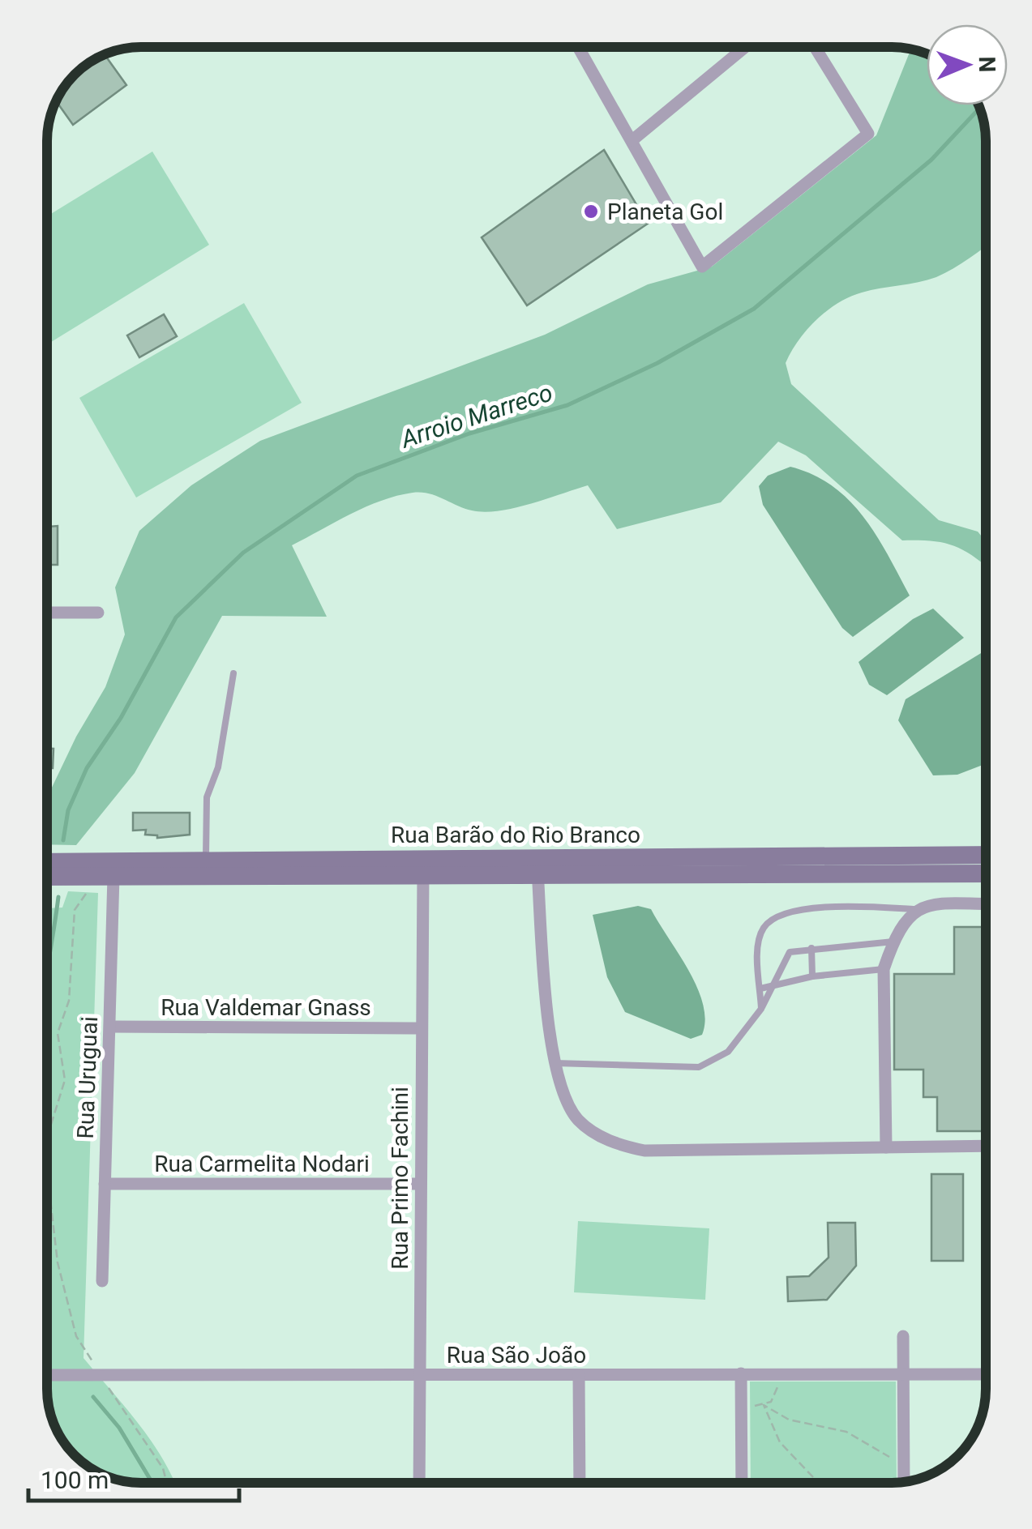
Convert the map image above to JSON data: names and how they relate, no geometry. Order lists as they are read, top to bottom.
{
  "streets": {
    "main road": ["Rua Barão do Rio Branco"],
    "street": [
      "Rua Valdemar Gnass",
      "Rua Uruguai",
      "Rua Carmelita Nodari",
      "Rua Primo Fachini",
      "Rua São João"
    ]
  },
  "crossings": [
    ["Rua Barão do Rio Branco", "Rua Uruguai"],
    ["Rua Barão do Rio Branco", "Rua Primo Fachini"],
    ["Rua Valdemar Gnass", "Rua Uruguai"],
    ["Rua Valdemar Gnass", "Rua Primo Fachini"],
    ["Rua Uruguai", "Rua Carmelita Nodari"],
    ["Rua Carmelita Nodari", "Rua Primo Fachini"],
    ["Rua Primo Fachini", "Rua São João"]
  ],
  "water": ["Arroio Marreco"],
  "places": ["Planeta Gol"],
  "scale_bar": "100 m",
  "north": "right"
}
